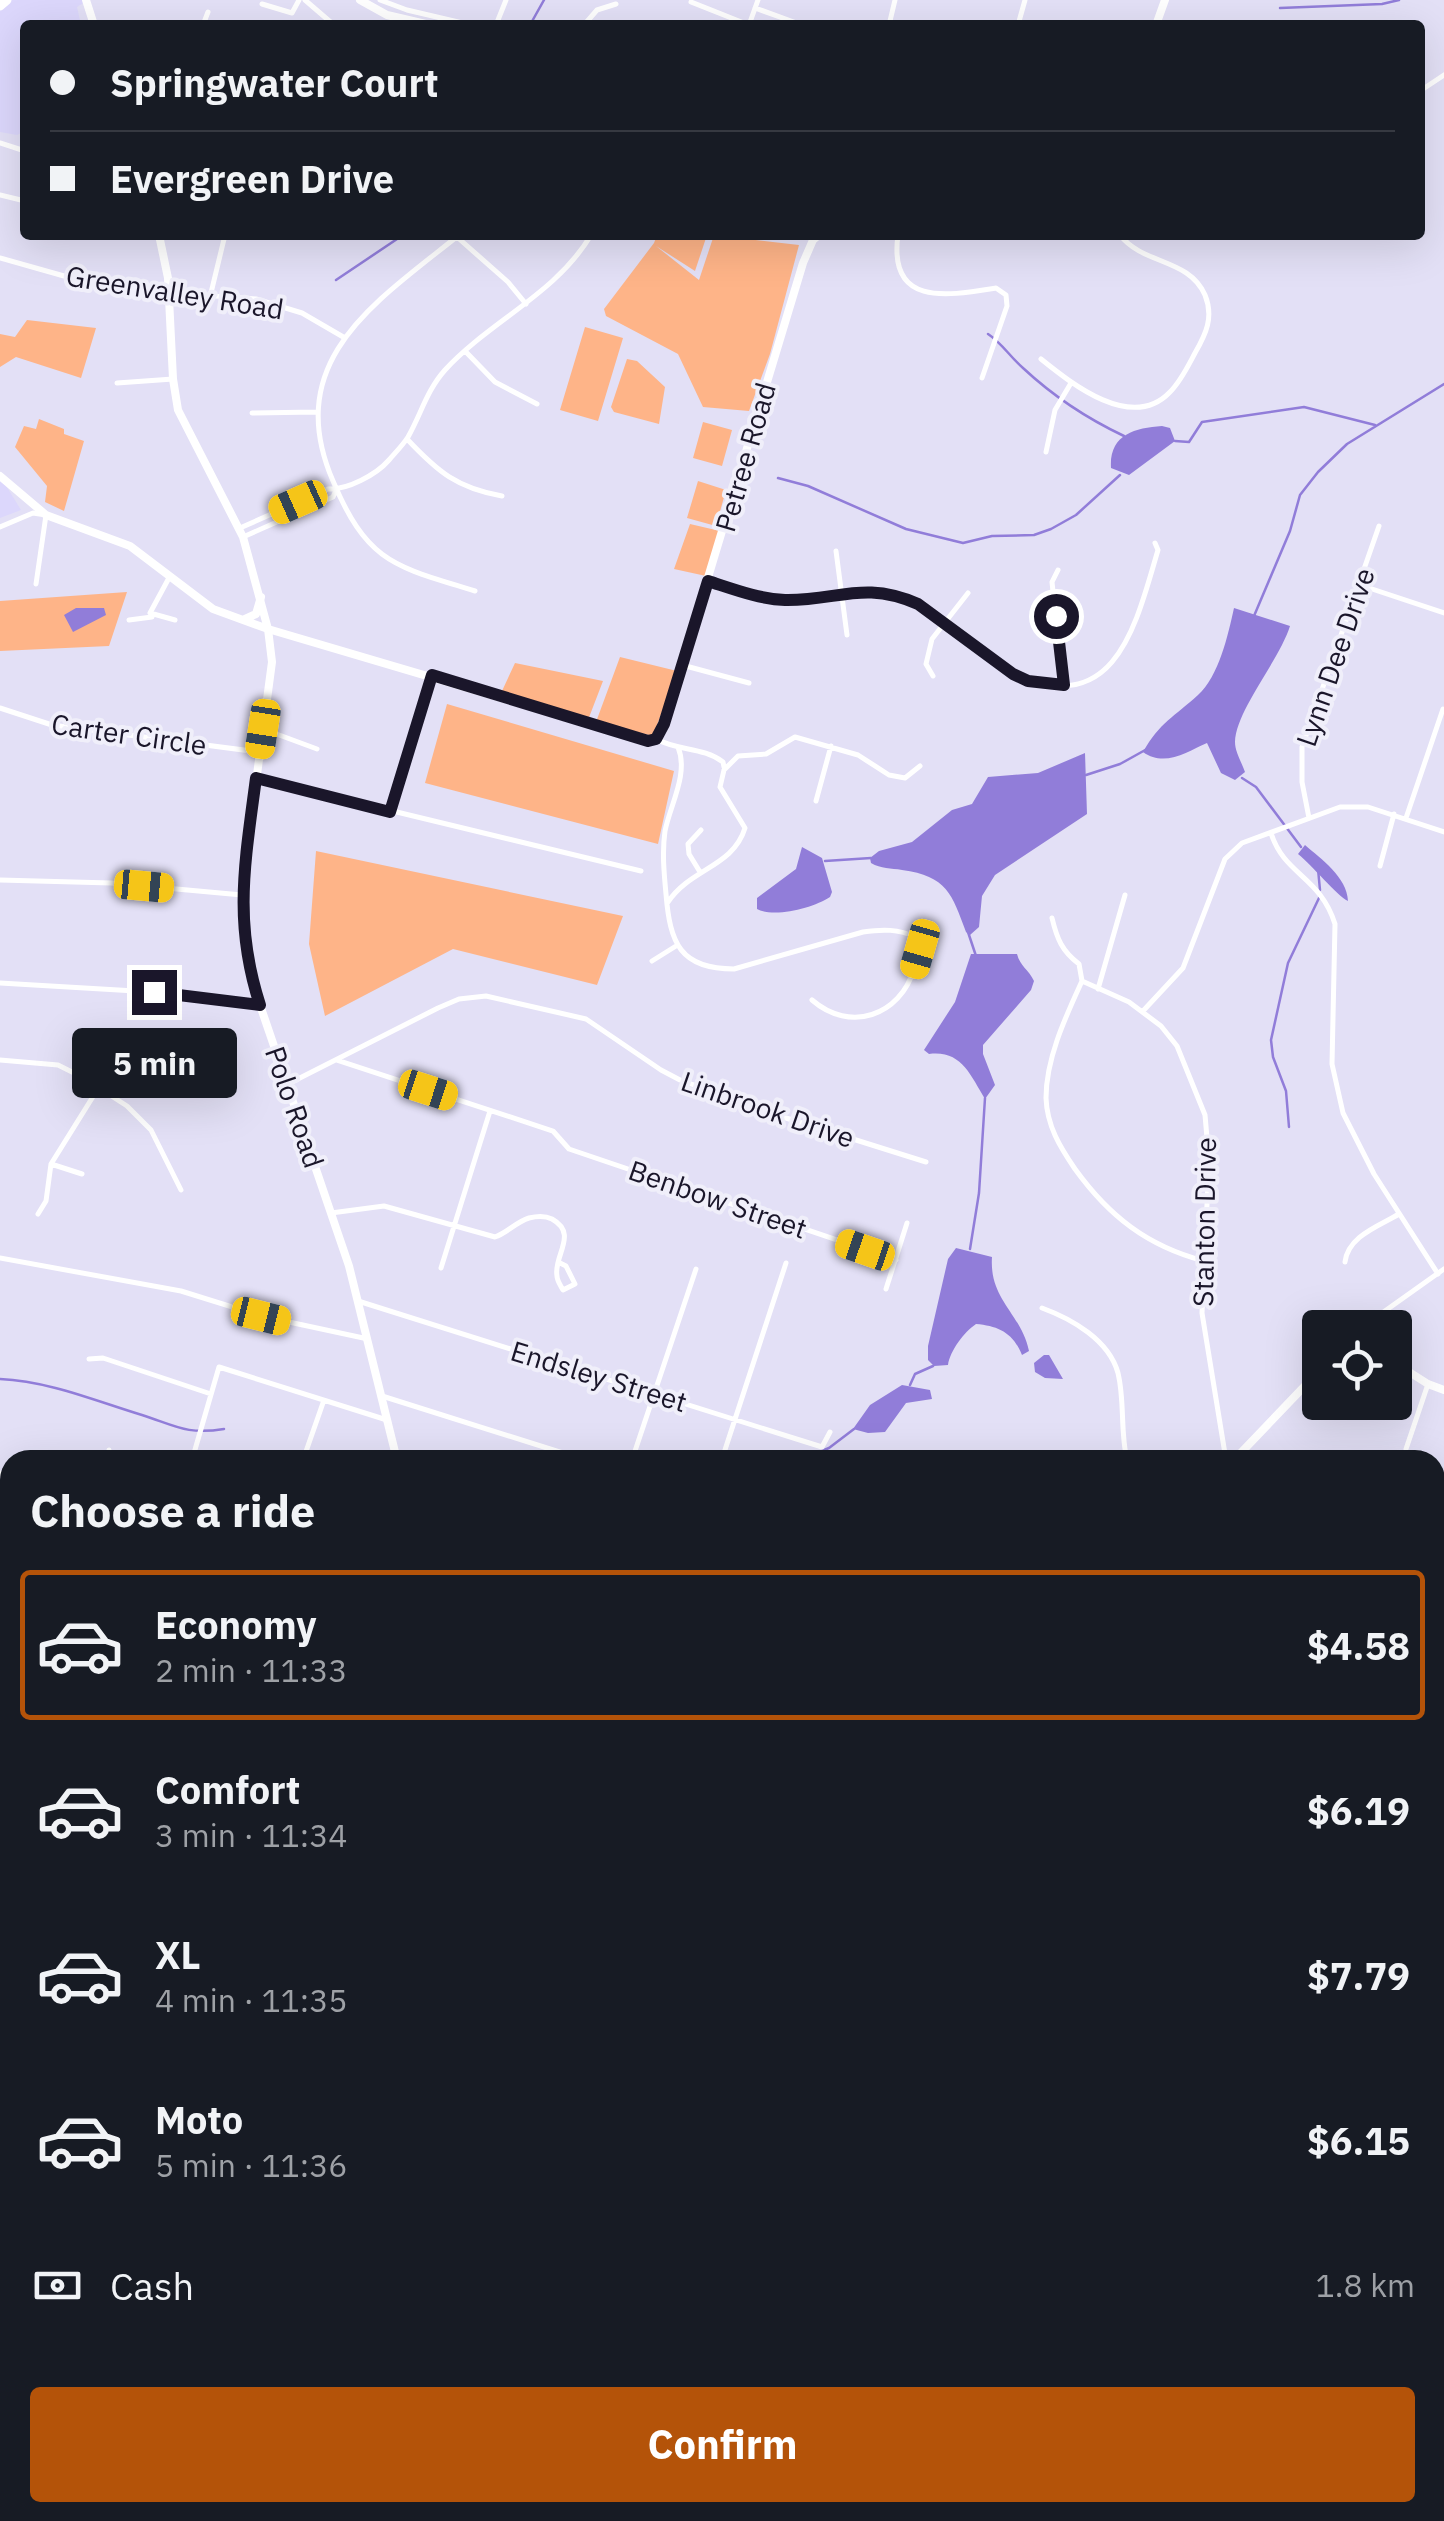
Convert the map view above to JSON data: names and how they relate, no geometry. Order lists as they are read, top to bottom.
{
  "streets": {
    "street": [
      "Greenvalley Road",
      "Petree Road",
      "Lynn Dee Drive",
      "Carter Circle",
      "Polo Road",
      "Linbrook Drive",
      "Benbow Street",
      "Stanton Drive",
      "Endsley Street"
    ]
  },
  "crossings": [
    ["Greenvalley Road", "Polo Road"],
    ["Carter Circle", "Polo Road"],
    ["Polo Road", "Linbrook Drive"],
    ["Polo Road", "Endsley Street"],
    ["Linbrook Drive", "Benbow Street"]
  ],
  "page": {
    "banner": ["Springwater Court", "Evergreen Drive"],
    "bubble": "5 min",
    "heading": "Choose a ride",
    "list": [
      {
        "name": "Economy",
        "note": "2 min · 11:33",
        "value": "$4.58"
      },
      {
        "name": "Comfort",
        "note": "3 min · 11:34",
        "value": "$6.19"
      },
      {
        "name": "XL",
        "note": "4 min · 11:35",
        "value": "$7.79"
      },
      {
        "name": "Moto",
        "note": "5 min · 11:36",
        "value": "$6.15"
      }
    ],
    "pay": ["Cash", "1.8 km"],
    "buttons": "Confirm"
  }
}
